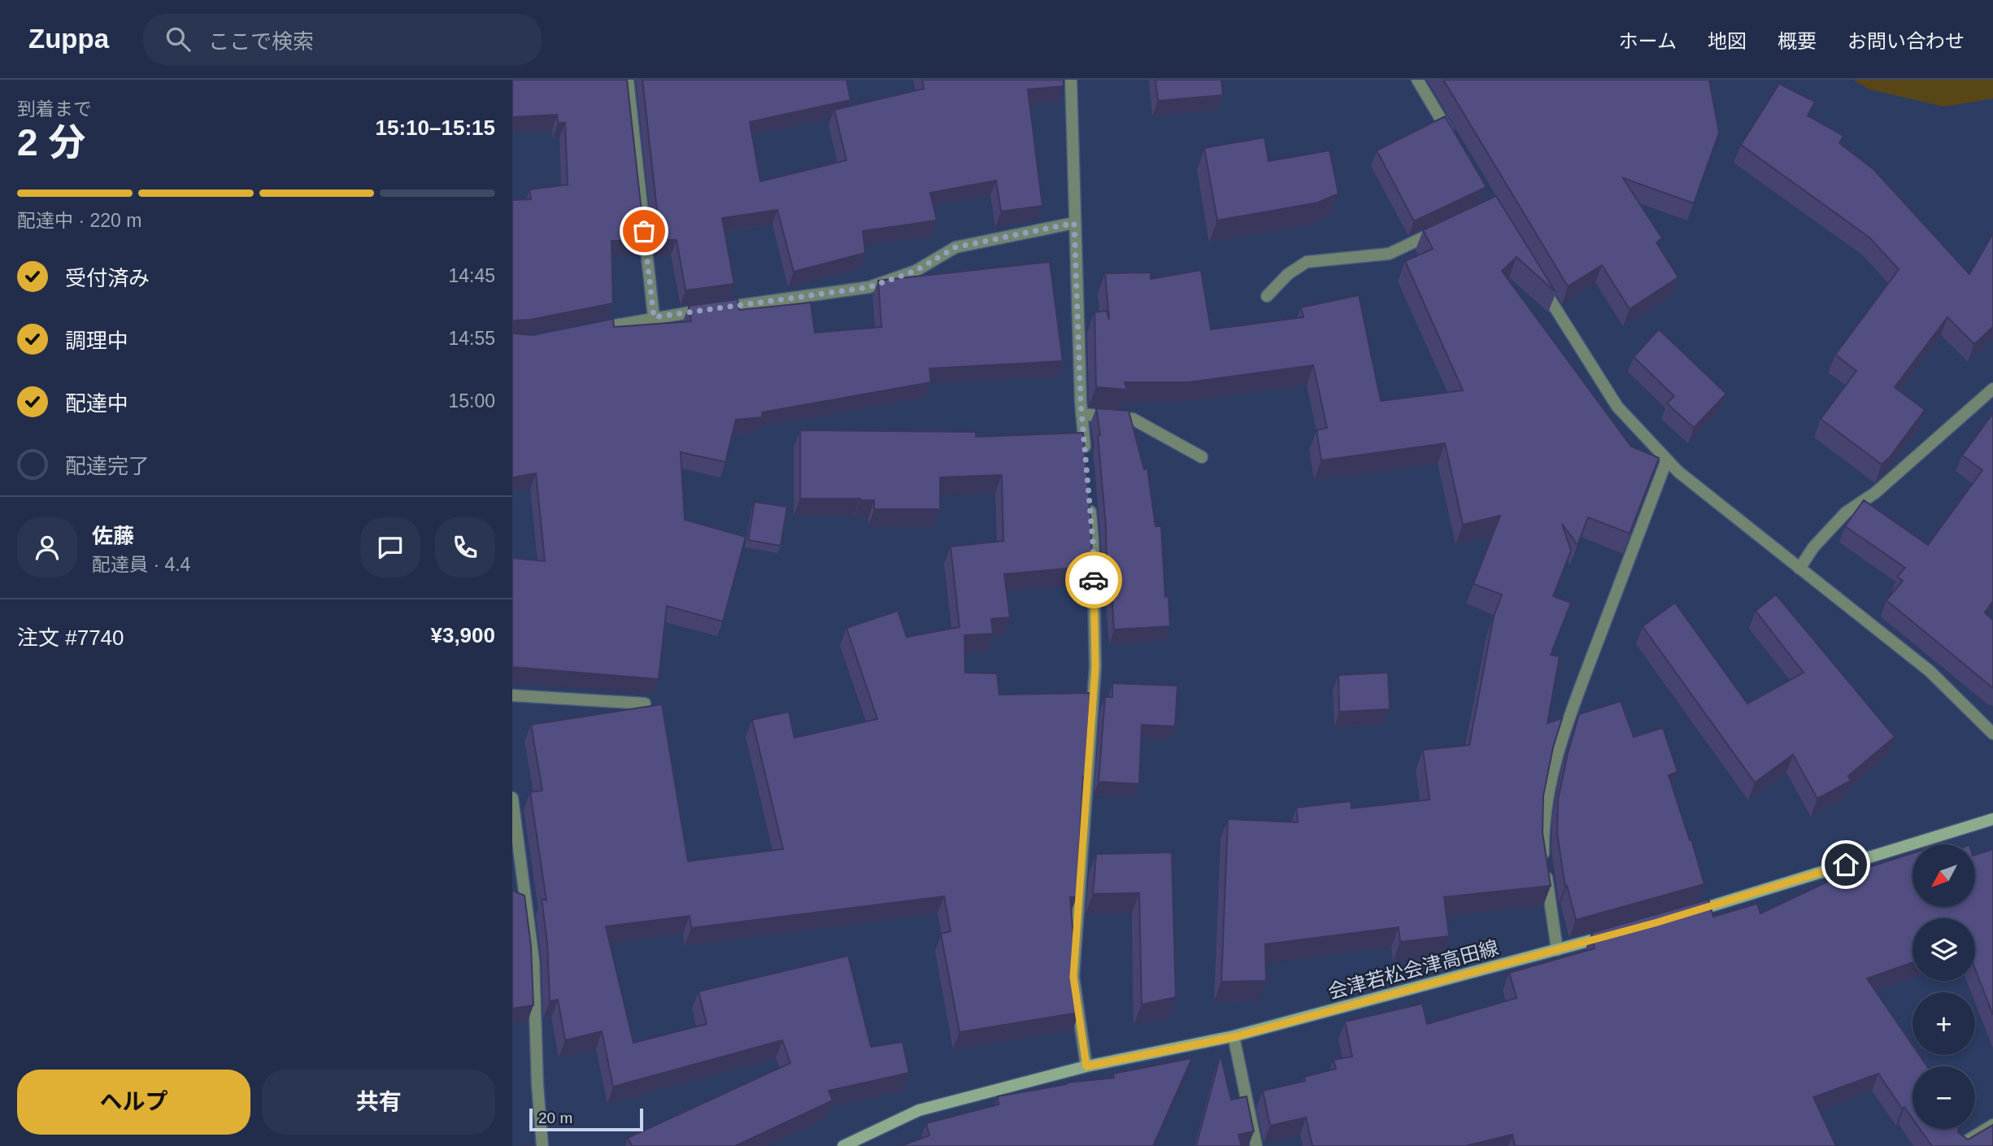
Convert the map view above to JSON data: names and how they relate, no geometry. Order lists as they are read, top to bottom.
{
  "streets": {
    "main road": ["会津若松会津高田線"]
  },
  "scale_bar": "20 m",
  "north": "bottom left",
  "page": {
    "header": "Zuppa",
    "search": "ここで検索",
    "nav": [
      "ホーム",
      "地図",
      "概要",
      "お問い合わせ"
    ],
    "heading": ["2 分", "到着まで", "15:10–15:15"],
    "panel": [
      "佐藤",
      "配達員 · 4.4",
      "注文 #7740",
      "¥3,900"
    ],
    "bar": "配達中 · 220 m",
    "list": [
      ["受付済み", "14:45"],
      ["調理中", "14:55"],
      ["配達中", "15:00"],
      "配達完了"
    ],
    "map_buttons": ["+", "−"],
    "buttons": ["ヘルプ", "共有"],
    "scale": "20 m"
  }
}
